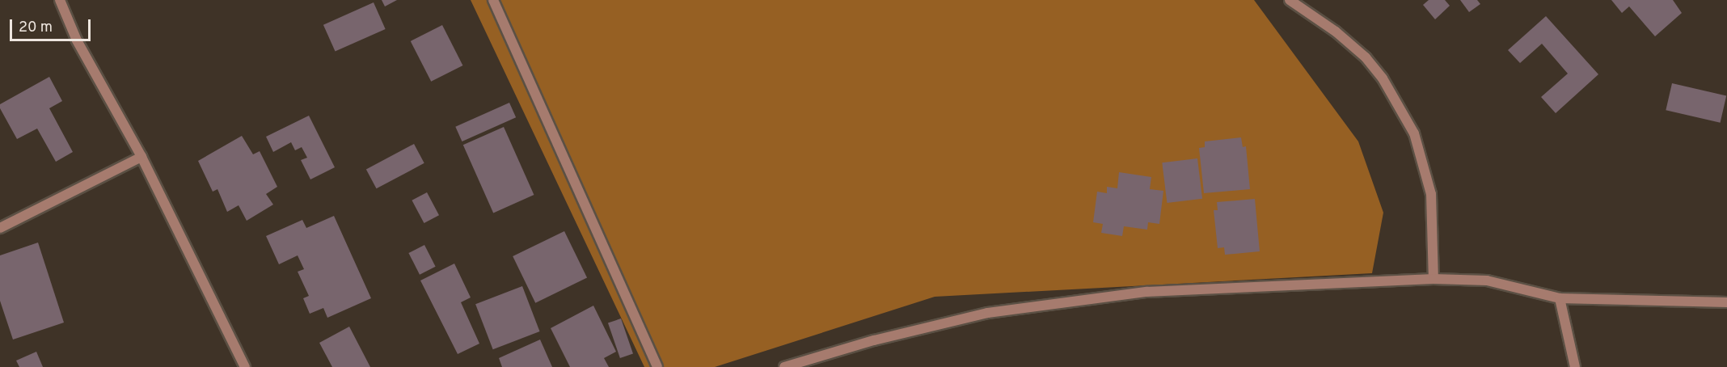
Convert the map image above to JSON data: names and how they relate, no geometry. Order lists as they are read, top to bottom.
{
  "scale_bar": "20 m"
}
